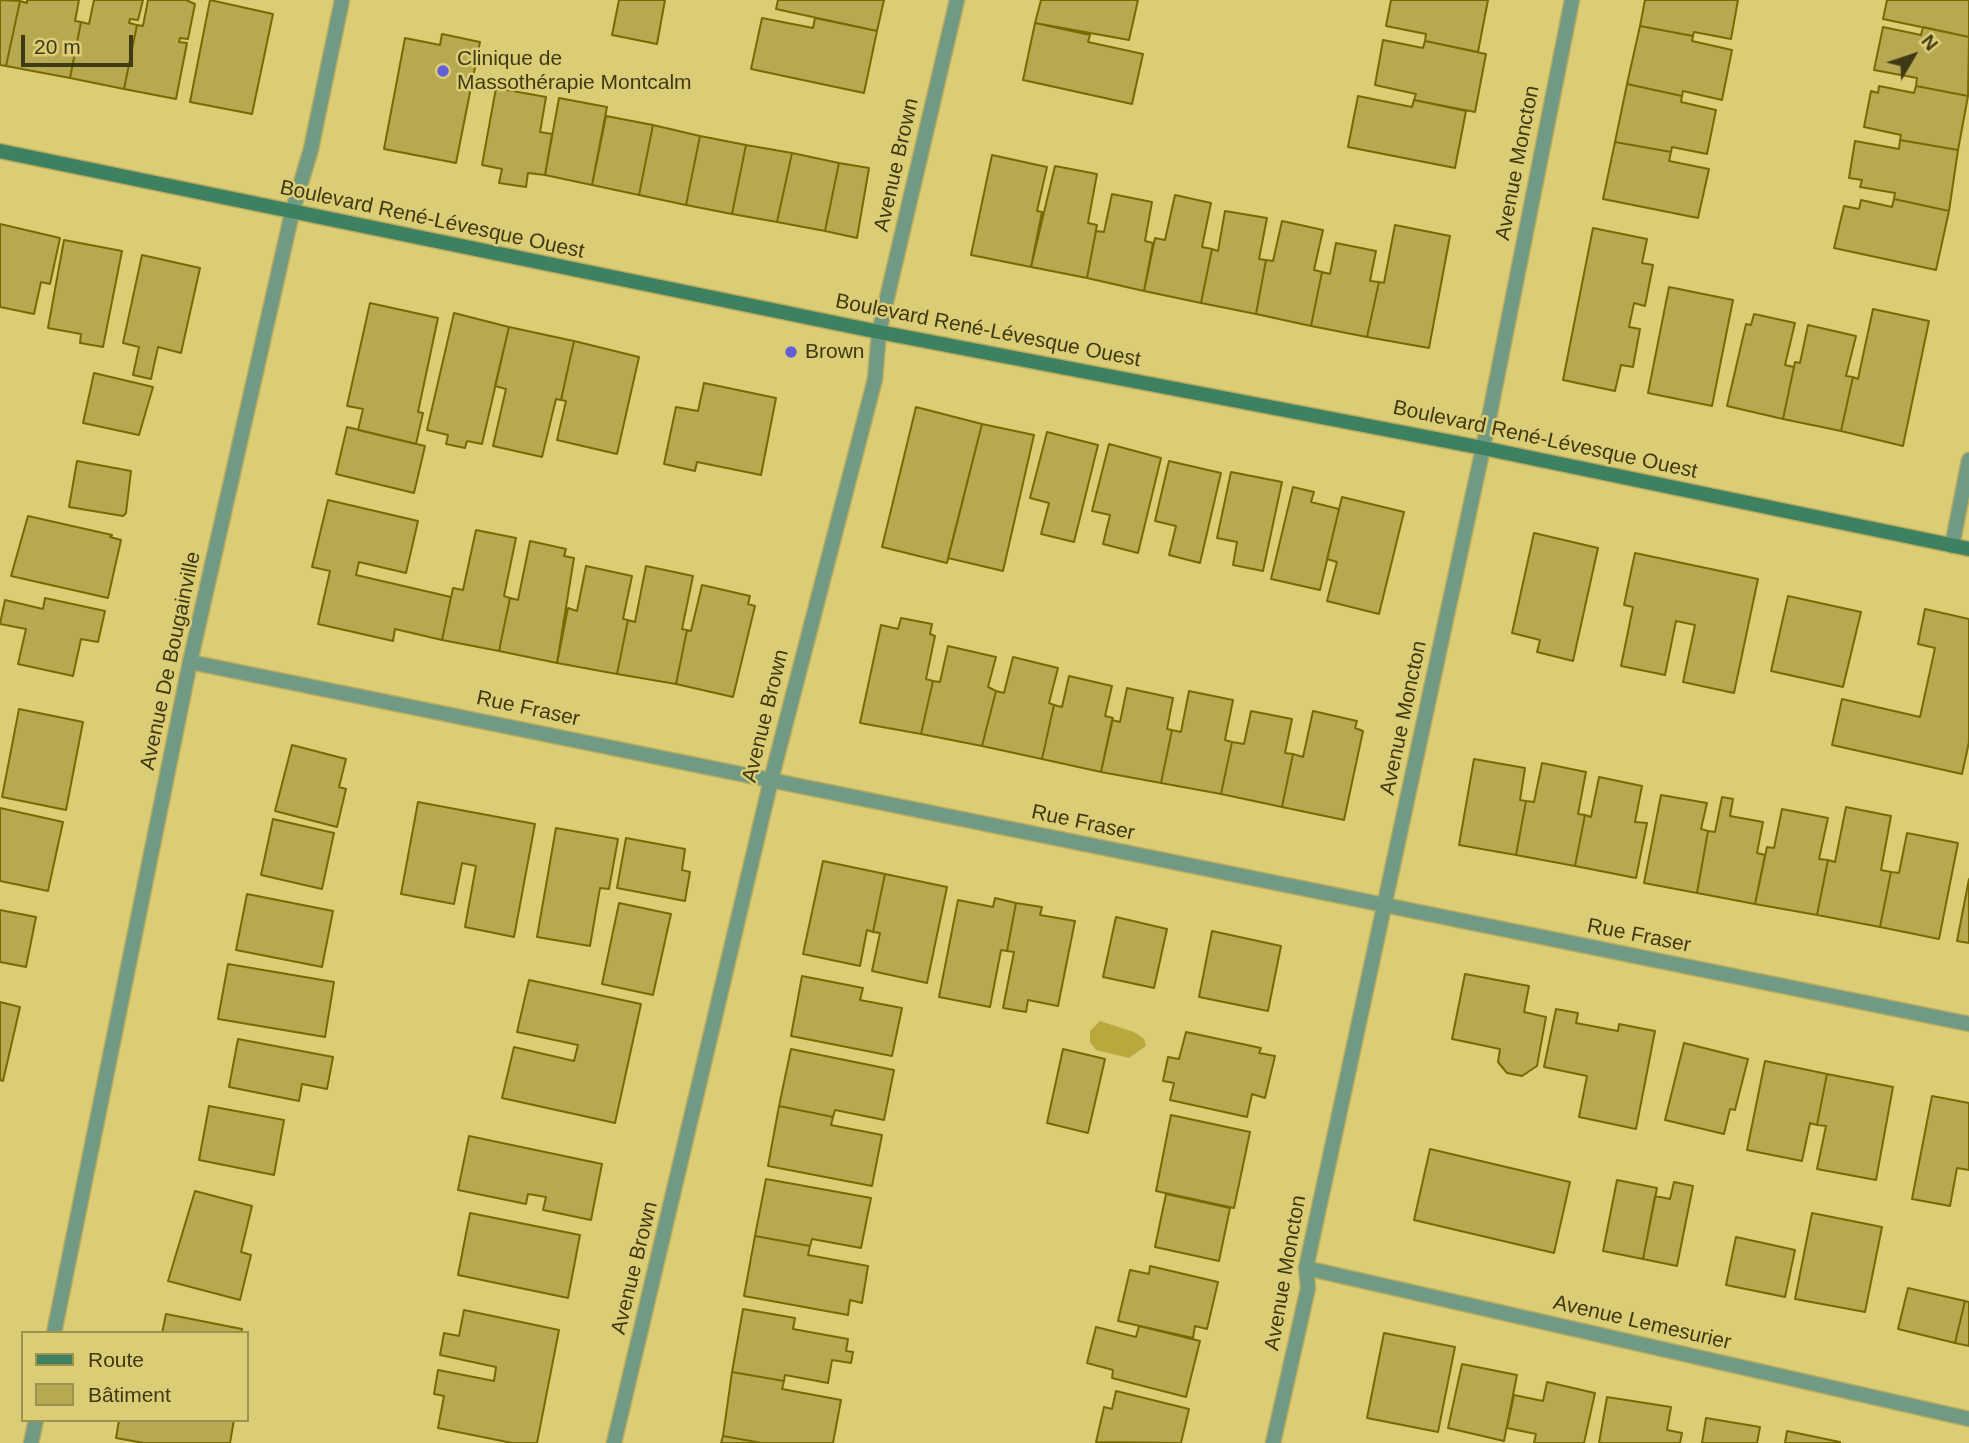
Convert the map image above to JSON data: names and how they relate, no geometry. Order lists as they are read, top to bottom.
{
  "streets": {
    "main road": ["Boulevard René-Lévesque Ouest"],
    "street": [
      "Avenue Moncton",
      "Avenue Brown",
      "Avenue De Bougainville",
      "Rue Fraser",
      "Avenue Lemesurier"
    ]
  },
  "crossings": [
    ["Avenue Moncton", "Boulevard René-Lévesque Ouest"],
    ["Avenue Moncton", "Rue Fraser"],
    ["Avenue Moncton", "Avenue Lemesurier"],
    ["Avenue Brown", "Boulevard René-Lévesque Ouest"],
    ["Avenue Brown", "Rue Fraser"],
    ["Boulevard René-Lévesque Ouest", "Avenue De Bougainville"],
    ["Avenue De Bougainville", "Rue Fraser"]
  ],
  "places": ["Clinique de Massothérapie Montcalm", "Brown"],
  "legend": ["Route", "Bâtiment"],
  "scale_bar": "20 m",
  "north": "top right"
}
